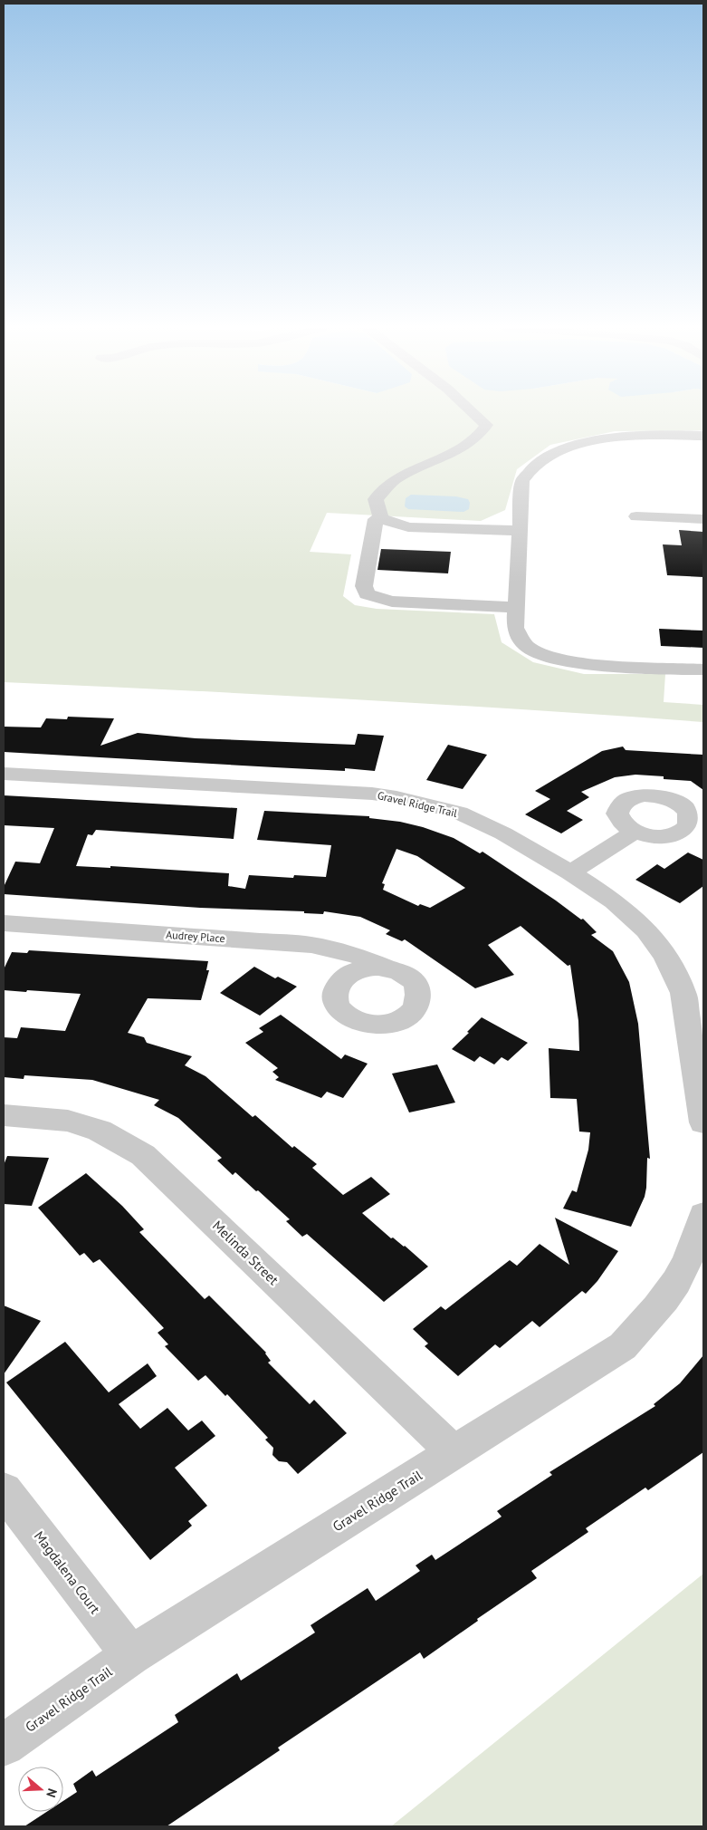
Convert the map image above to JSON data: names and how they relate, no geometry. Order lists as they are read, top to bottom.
{
  "streets": {
    "street": [
      "Gravel Ridge Trail",
      "Audrey Place",
      "Melinda Street",
      "Magdalena Court"
    ]
  },
  "crossings": [
    ["Gravel Ridge Trail", "Melinda Street"],
    ["Gravel Ridge Trail", "Magdalena Court"]
  ],
  "north": "right"
}
